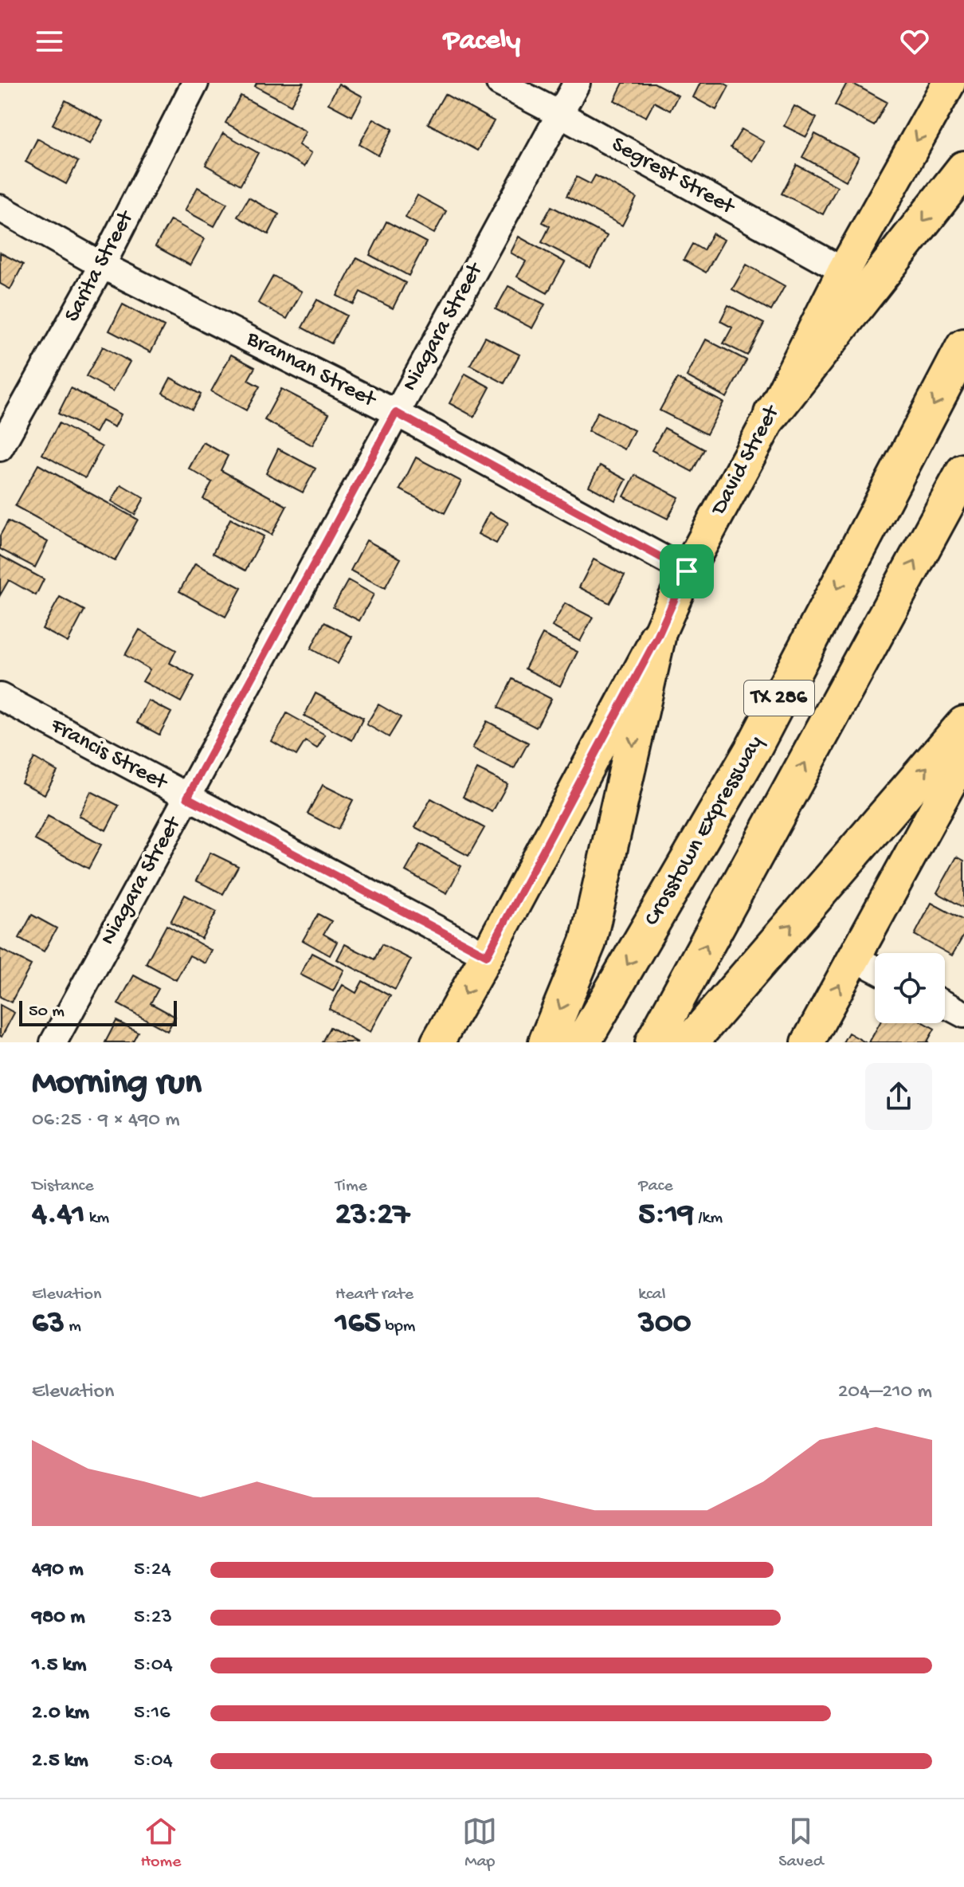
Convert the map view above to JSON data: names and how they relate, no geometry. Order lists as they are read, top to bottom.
{
  "streets": {
    "highway": ["TX 286", "Crosstown Expressway"],
    "main road": ["David Street"],
    "street": [
      "Segrest Street",
      "Sarita Street",
      "Niagara Street",
      "Brannan Street",
      "Francis Street"
    ]
  },
  "crossings": [
    ["Segrest Street", "Niagara Street"],
    ["Segrest Street", "David Street"],
    ["Sarita Street", "Brannan Street"],
    ["Niagara Street", "Brannan Street"],
    ["Niagara Street", "Francis Street"],
    ["Brannan Street", "David Street"],
    ["David Street", "Francis Street"]
  ],
  "scale_bar": "50 m",
  "page": {
    "header": "Pacely",
    "scale": "50 m",
    "heading": ["Morning run", "06:25 · 9 × 490 m"],
    "stats": [
      ["Distance", "4.41 km"],
      ["Time", "23:27"],
      ["Pace", "5:19 /km"],
      ["Elevation", "63 m"],
      ["Heart rate", "165 bpm"],
      ["kcal", "300"]
    ],
    "chart": ["Elevation", "204–210 m"],
    "list": [
      {
        "name": "490 m",
        "note": "5:24"
      },
      {
        "name": "980 m",
        "note": "5:23"
      },
      {
        "name": "1.5 km",
        "note": "5:04"
      },
      {
        "name": "2.0 km",
        "note": "5:16"
      },
      {
        "name": "2.5 km",
        "note": "5:04"
      }
    ],
    "tabs": ["Home", "Map", "Saved"]
  }
}
